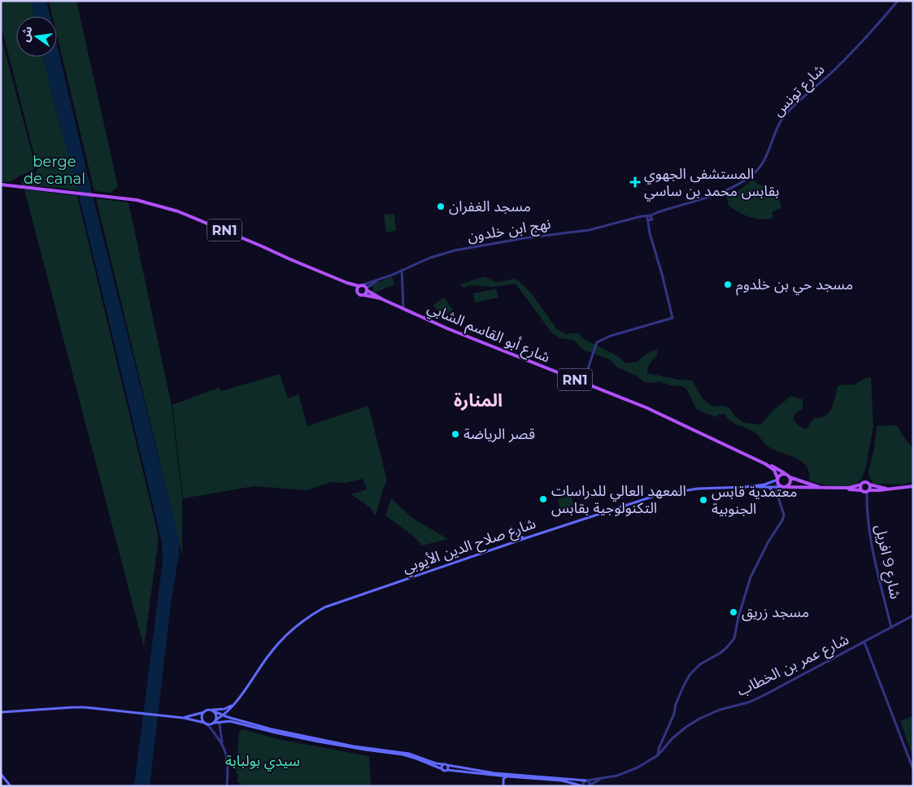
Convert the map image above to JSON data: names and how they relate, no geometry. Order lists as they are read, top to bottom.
{
  "streets": {
    "main road": ["RN1", "شارع أبو القاسم الشابي", "شارع صلاح الدين الأيوبي"],
    "street": [
      "شارع تونس",
      "نهج ابن خلدون",
      "شارع 9 افريل",
      "شارع عمر بن الخطاب"
    ]
  },
  "crossings": [
    ["شارع تونس", "نهج ابن خلدون"],
    ["RN1", "شارع أبو القاسم الشابي"],
    ["RN1", "شارع صلاح الدين الأيوبي"],
    ["RN1", "شارع 9 افريل"],
    ["شارع أبو القاسم الشابي", "شارع صلاح الدين الأيوبي"],
    ["شارع 9 افريل", "شارع عمر بن الخطاب"]
  ],
  "districts": ["المنارة"],
  "parks": ["berge de canal", "سيدي بولبابة"],
  "places": {
    "health": ["المستشفى الجهوي بقابس محمد بن ساسي"],
    "other": [
      "مسجد الغفران",
      "مسجد حي بن خلدوم",
      "قصر الرياضة",
      "المعهد العالي للدراسات التكنولوجية بقابس",
      "معتمدية قابس الجنوبية",
      "مسجد زريق"
    ]
  },
  "north": "left"
}
